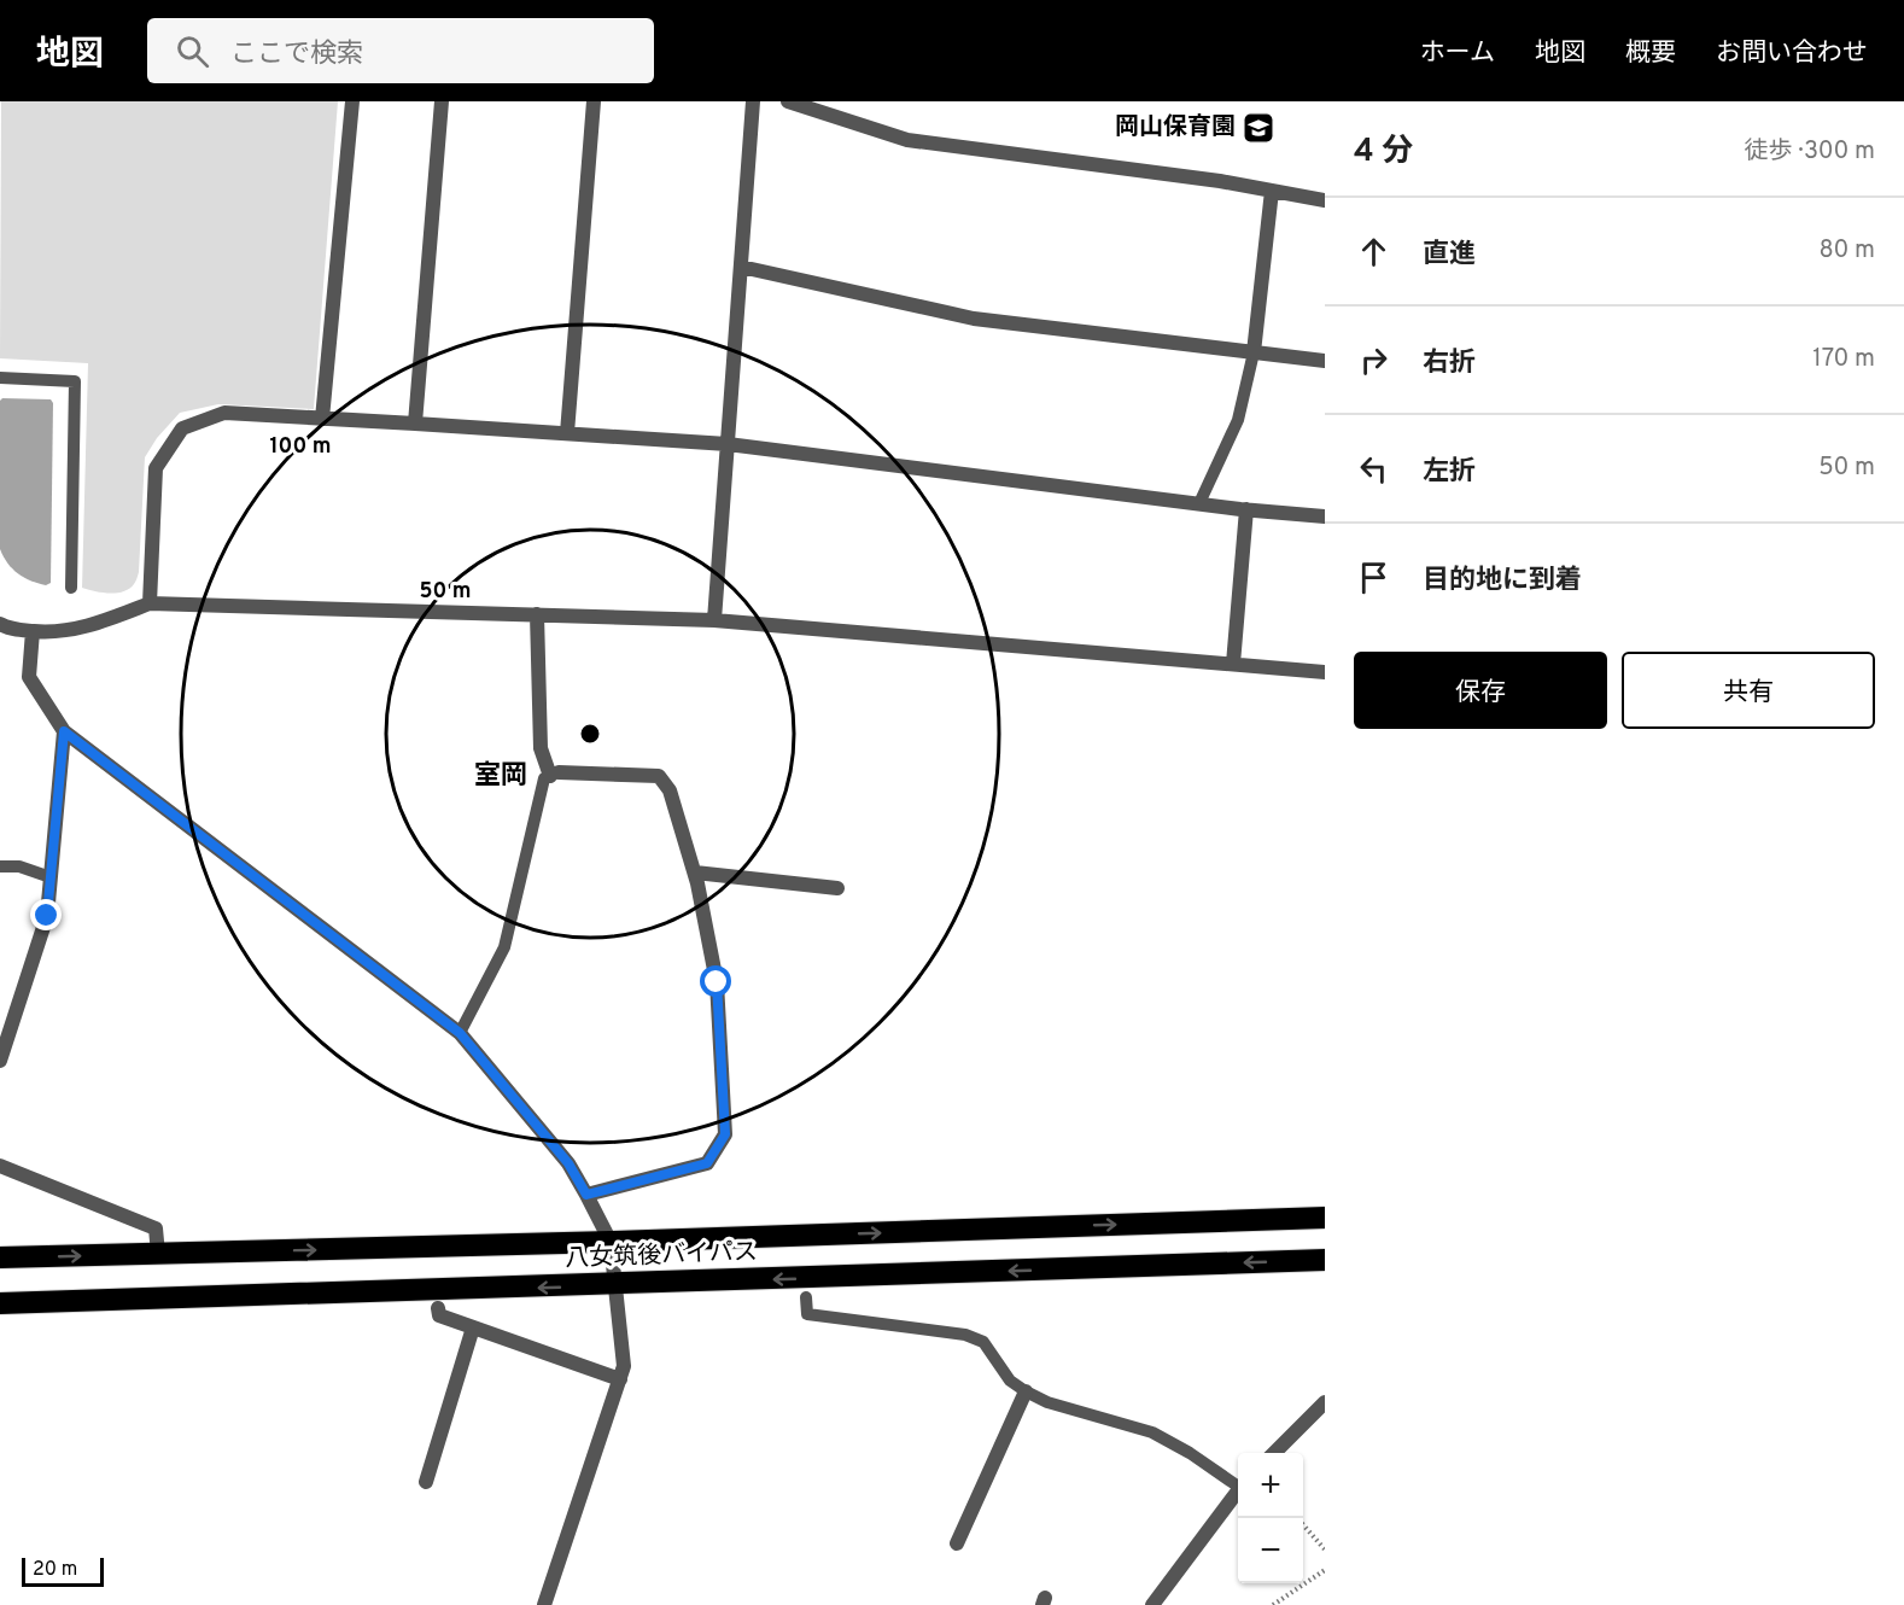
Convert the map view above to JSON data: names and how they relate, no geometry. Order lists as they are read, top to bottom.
{
  "streets": {
    "highway": ["八女筑後バイパス"]
  },
  "districts": ["室岡"],
  "places": {
    "school or university": ["岡山保育園"]
  },
  "scale_bar": "20 m",
  "page": {
    "header": "地図",
    "search": "ここで検索",
    "nav": [
      "ホーム",
      "地図",
      "概要",
      "お問い合わせ"
    ],
    "heading": ["4 分", "徒歩 · 300 m"],
    "list": [
      ["直進", "80 m"],
      ["右折", "170 m"],
      ["左折", "50 m"],
      "目的地に到着"
    ],
    "buttons": ["保存", "共有"],
    "map_buttons": ["+", "−"],
    "scale": "20 m"
  },
  "rings": ["100 m", "50 m"]
}
